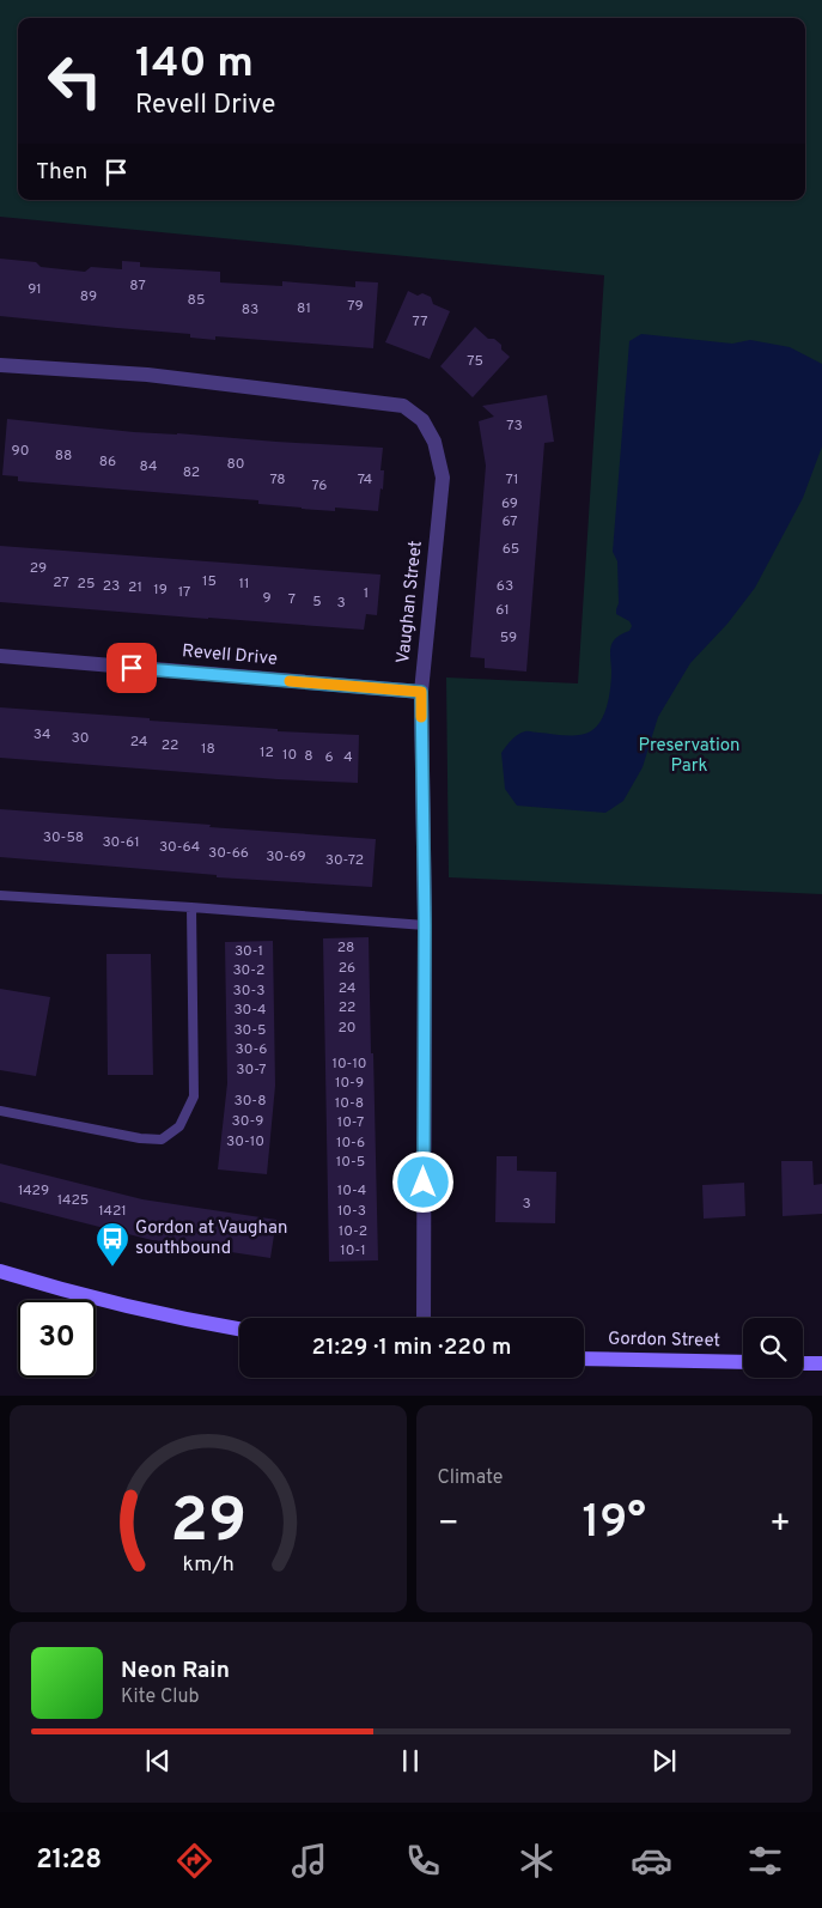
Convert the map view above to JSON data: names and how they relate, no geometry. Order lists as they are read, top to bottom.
{
  "streets": {
    "main road": ["Gordon Street"],
    "street": ["Vaughan Street", "Revell Drive"]
  },
  "crossings": [
    ["Vaughan Street", "Revell Drive"]
  ],
  "parks": ["Preservation Park"],
  "places": {
    "bus stop": ["Gordon at Vaughan southbound"]
  },
  "house_numbers": [
    "87",
    "91",
    "89",
    "85",
    "79",
    "81",
    "83",
    "77",
    "75",
    "73",
    "90",
    "88",
    "86",
    "80",
    "84",
    "82",
    "78",
    "74",
    "71",
    "76",
    "69",
    "67",
    "65",
    "29",
    "15",
    "27",
    "25",
    "11",
    "23",
    "63",
    "21",
    "19",
    "17",
    "1",
    "9",
    "7",
    "5",
    "3",
    "61",
    "59",
    "34",
    "30",
    "24",
    "22",
    "18",
    "12",
    "10",
    "8",
    "6",
    "4",
    "30-58",
    "30-61",
    "30-64",
    "30-66",
    "30-69",
    "30-72",
    "28",
    "30-1",
    "26",
    "30-2",
    "24",
    "30-3",
    "22",
    "30-4",
    "20",
    "30-5",
    "30-6",
    "10-10",
    "30-7",
    "10-9",
    "30-8",
    "10-8",
    "30-9",
    "10-7",
    "30-10",
    "10-6",
    "10-5",
    "1429",
    "10-4",
    "1425",
    "3",
    "1421",
    "10-3",
    "10-2",
    "10-1"
  ],
  "page": {
    "turn": ["140 m", "Revell Drive"],
    "then": "Then",
    "limit": "30",
    "trip": "21:29 · 1 min · 220 m",
    "tile": "Climate",
    "heat": ["−", "19°", "+"],
    "song": ["Neon Rain", "Kite Club"],
    "tabs": "21:28",
    "gauge": ["29", "km/h"]
  }
}
